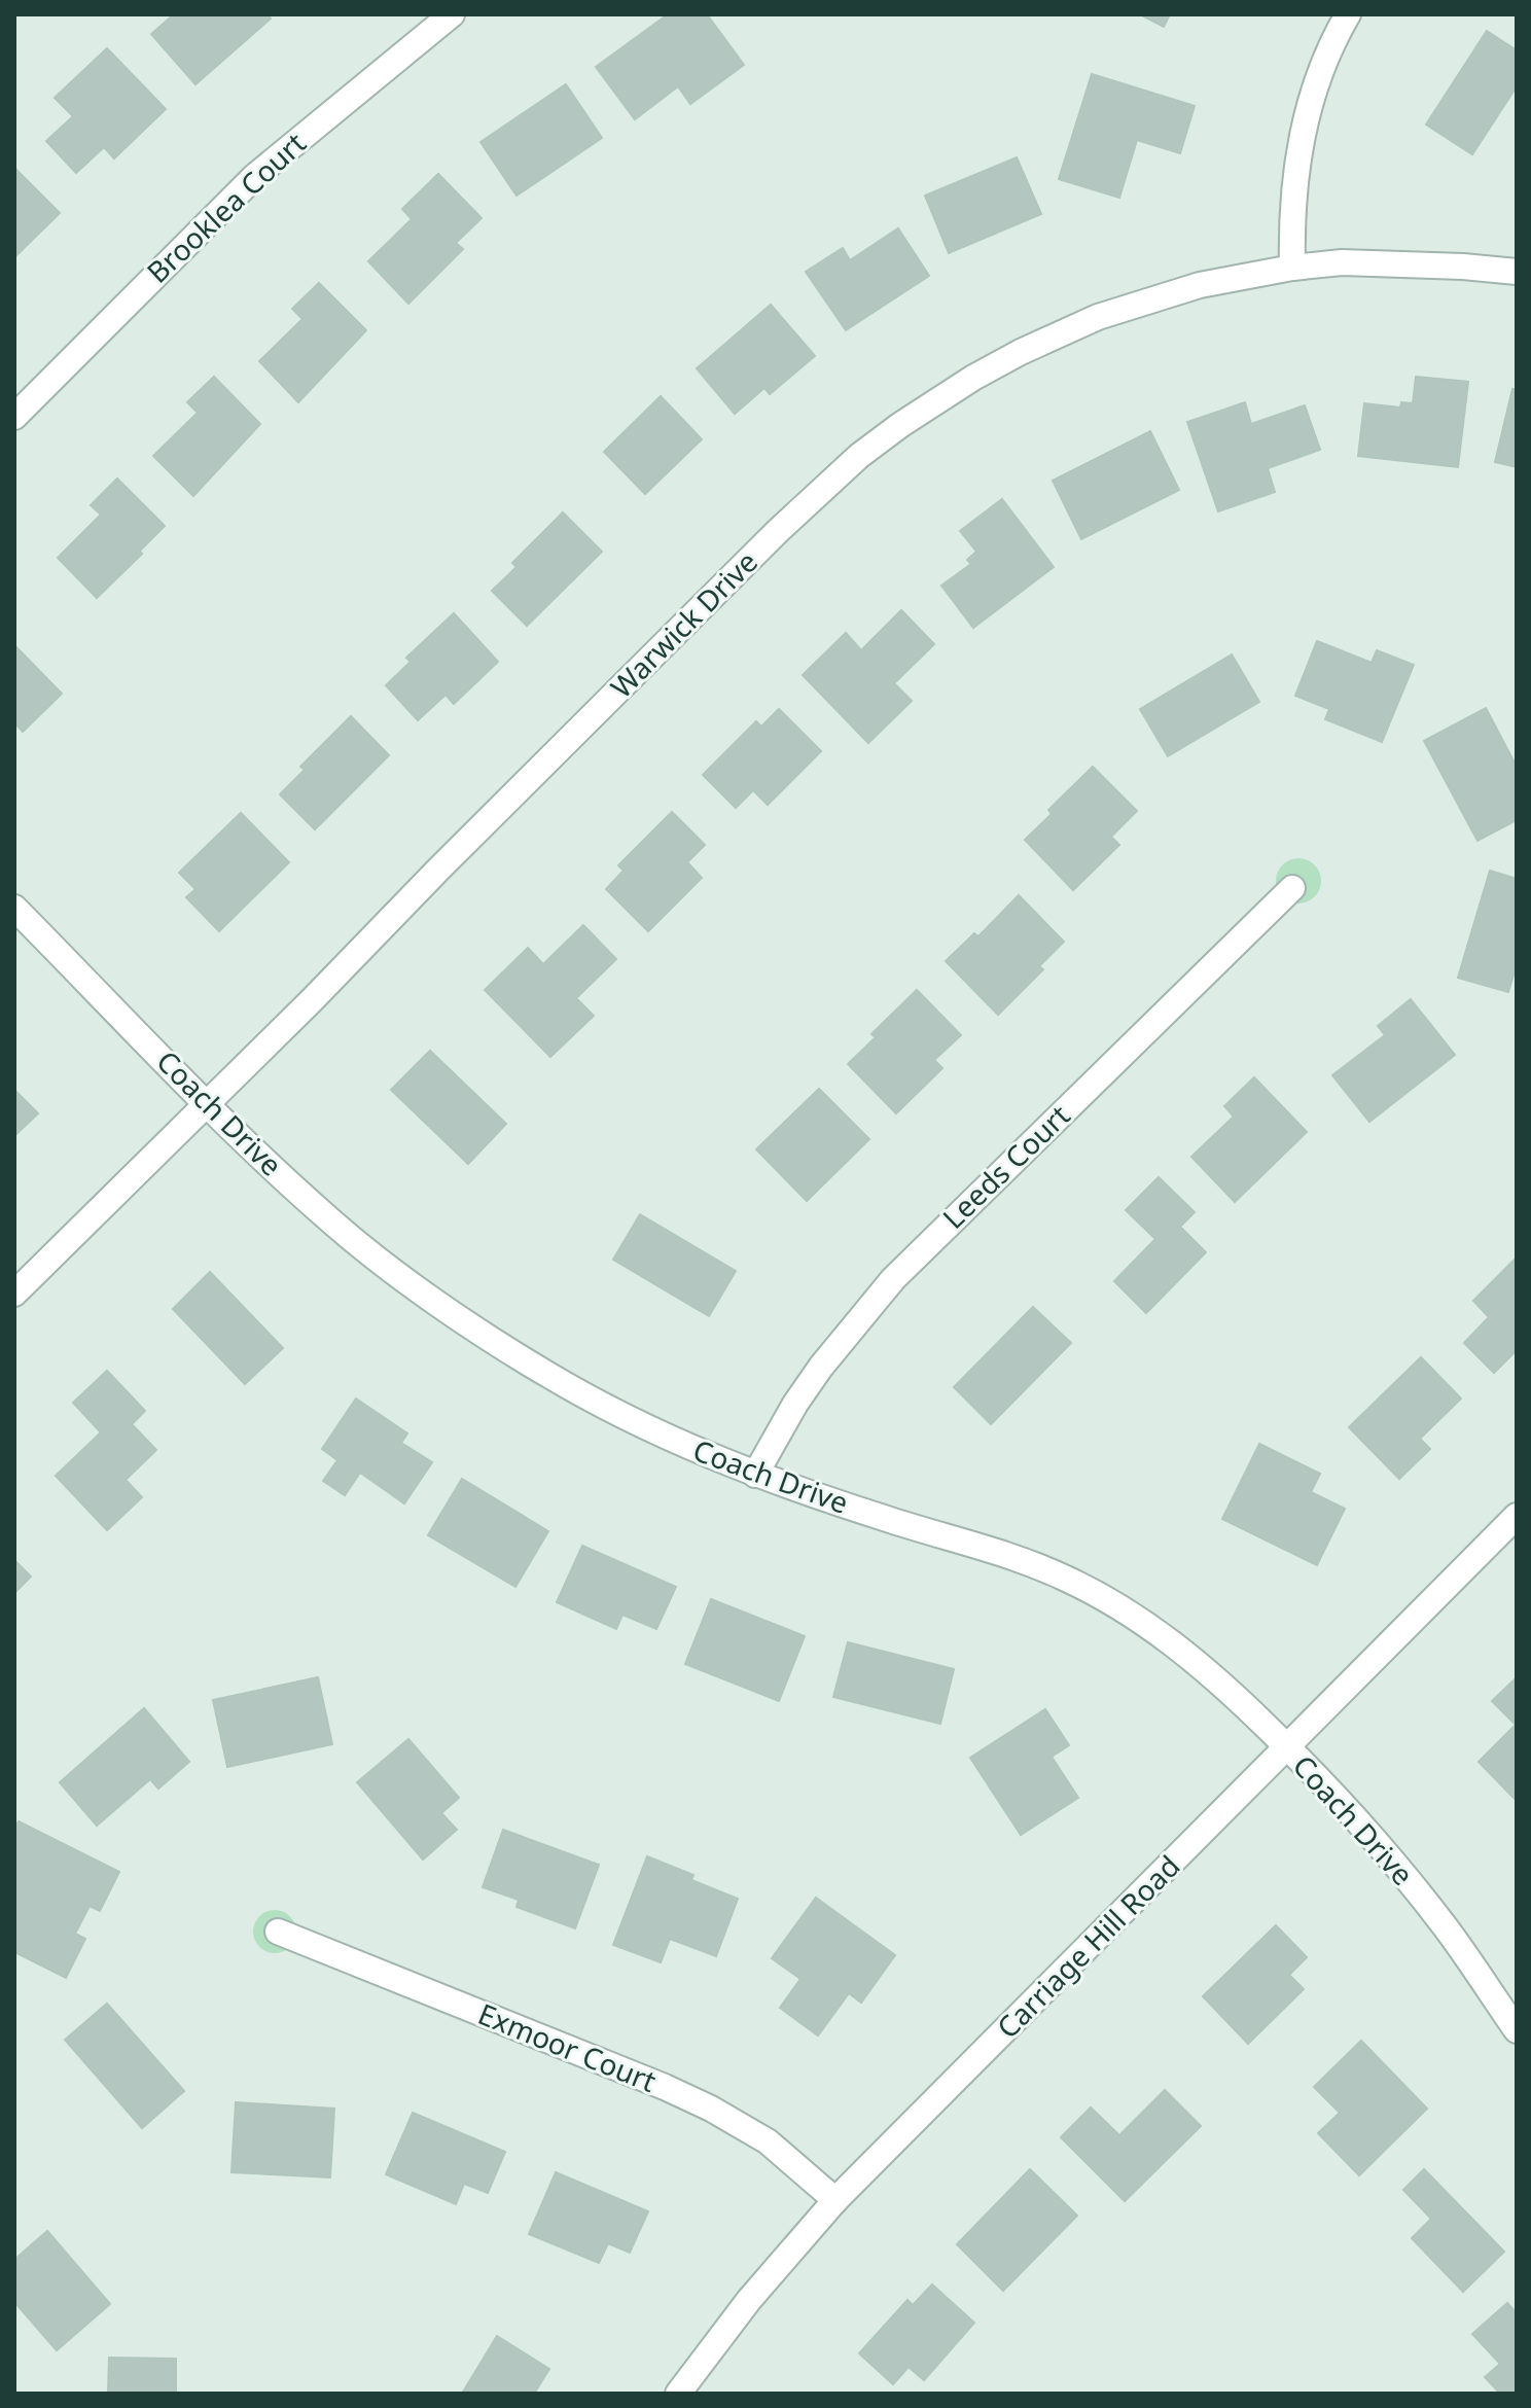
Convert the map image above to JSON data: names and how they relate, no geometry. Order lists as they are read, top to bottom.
{
  "streets": {
    "street": [
      "Brooklea Court",
      "Warwick Drive",
      "Coach Drive",
      "Leeds Court",
      "Carriage Hill Road",
      "Exmoor Court"
    ]
  },
  "crossings": [
    ["Warwick Drive", "Coach Drive"],
    ["Coach Drive", "Leeds Court"],
    ["Coach Drive", "Carriage Hill Road"],
    ["Carriage Hill Road", "Exmoor Court"]
  ]
}
